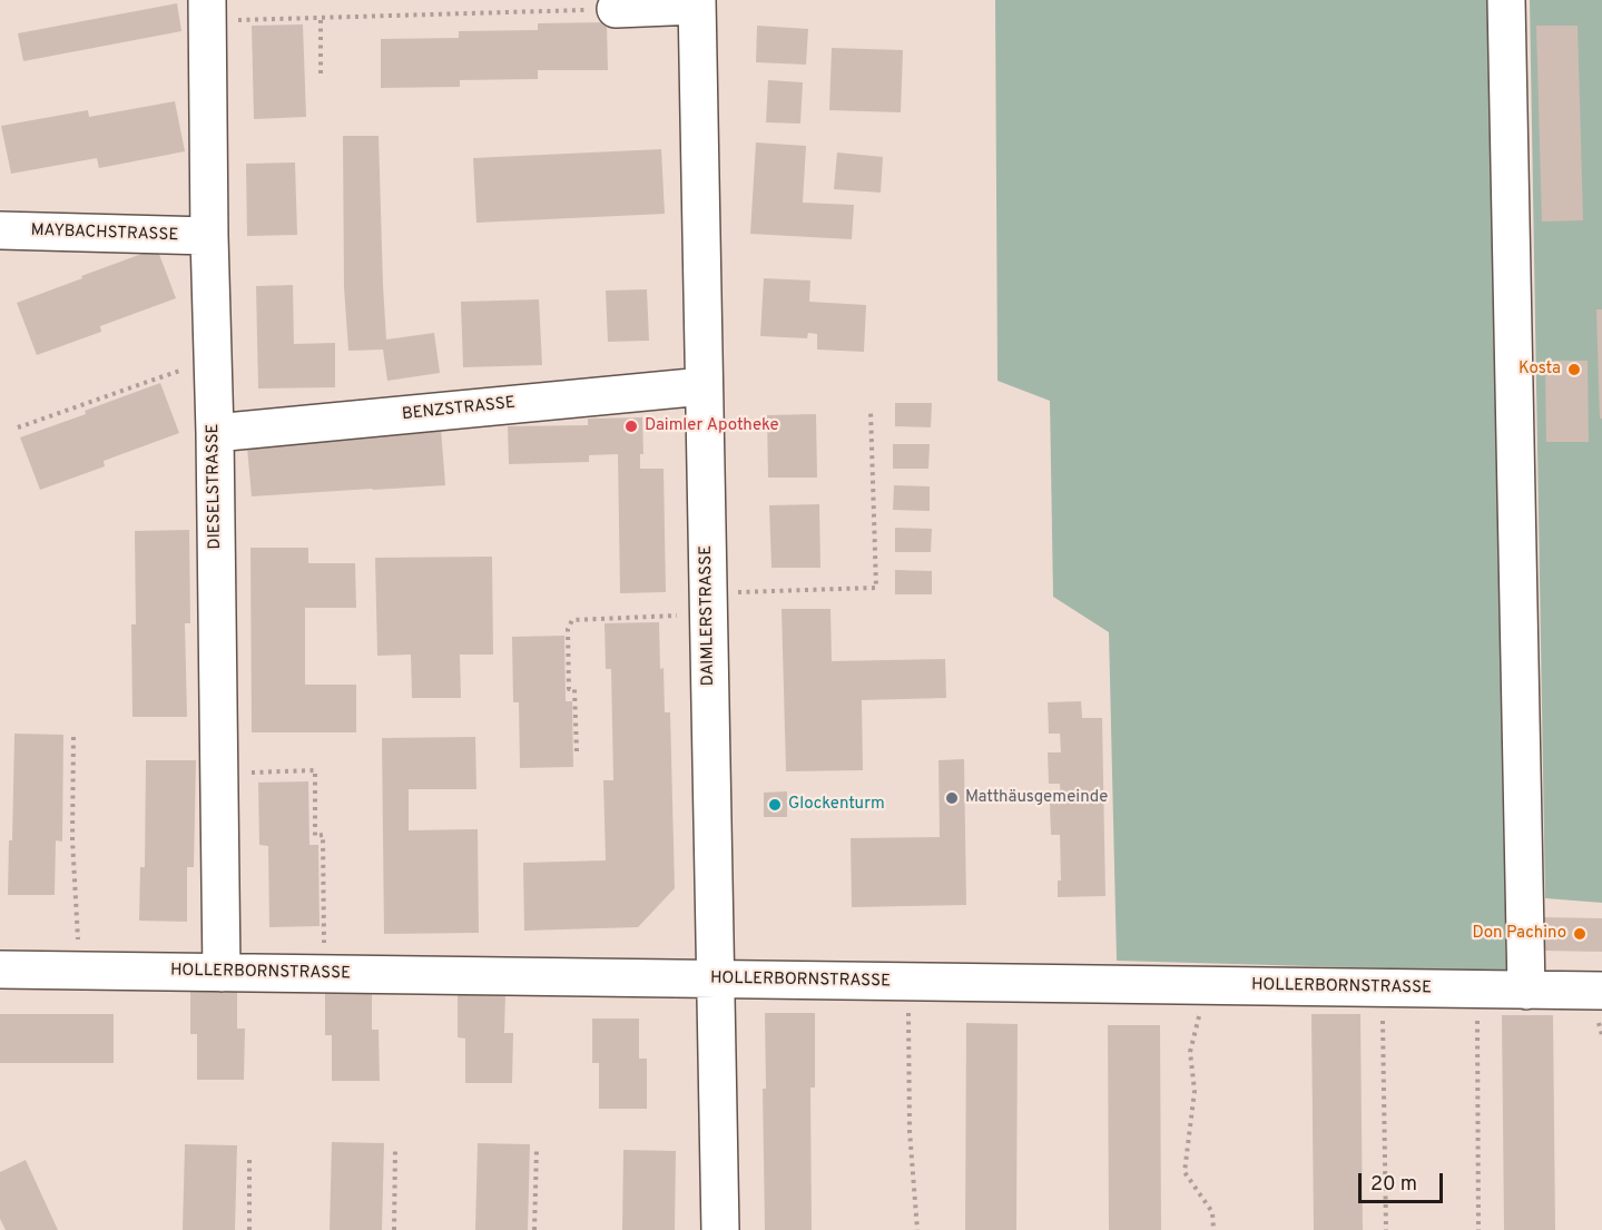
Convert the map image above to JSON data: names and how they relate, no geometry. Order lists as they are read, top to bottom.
{
  "streets": {
    "street": [
      "MAYBACHSTRASSE",
      "BENZSTRASSE",
      "DIESELSTRASSE",
      "DAIMLERSTRASSE",
      "HOLLERBORNSTRASSE"
    ]
  },
  "crossings": [
    ["MAYBACHSTRASSE", "DIESELSTRASSE"],
    ["BENZSTRASSE", "DIESELSTRASSE"],
    ["BENZSTRASSE", "DAIMLERSTRASSE"],
    ["DIESELSTRASSE", "HOLLERBORNSTRASSE"],
    ["DAIMLERSTRASSE", "HOLLERBORNSTRASSE"]
  ],
  "places": [
    "Kosta",
    "Daimler Apotheke",
    "Matthäusgemeinde",
    "Glockenturm",
    "Don Pachino"
  ],
  "scale_bar": "20 m"
}
